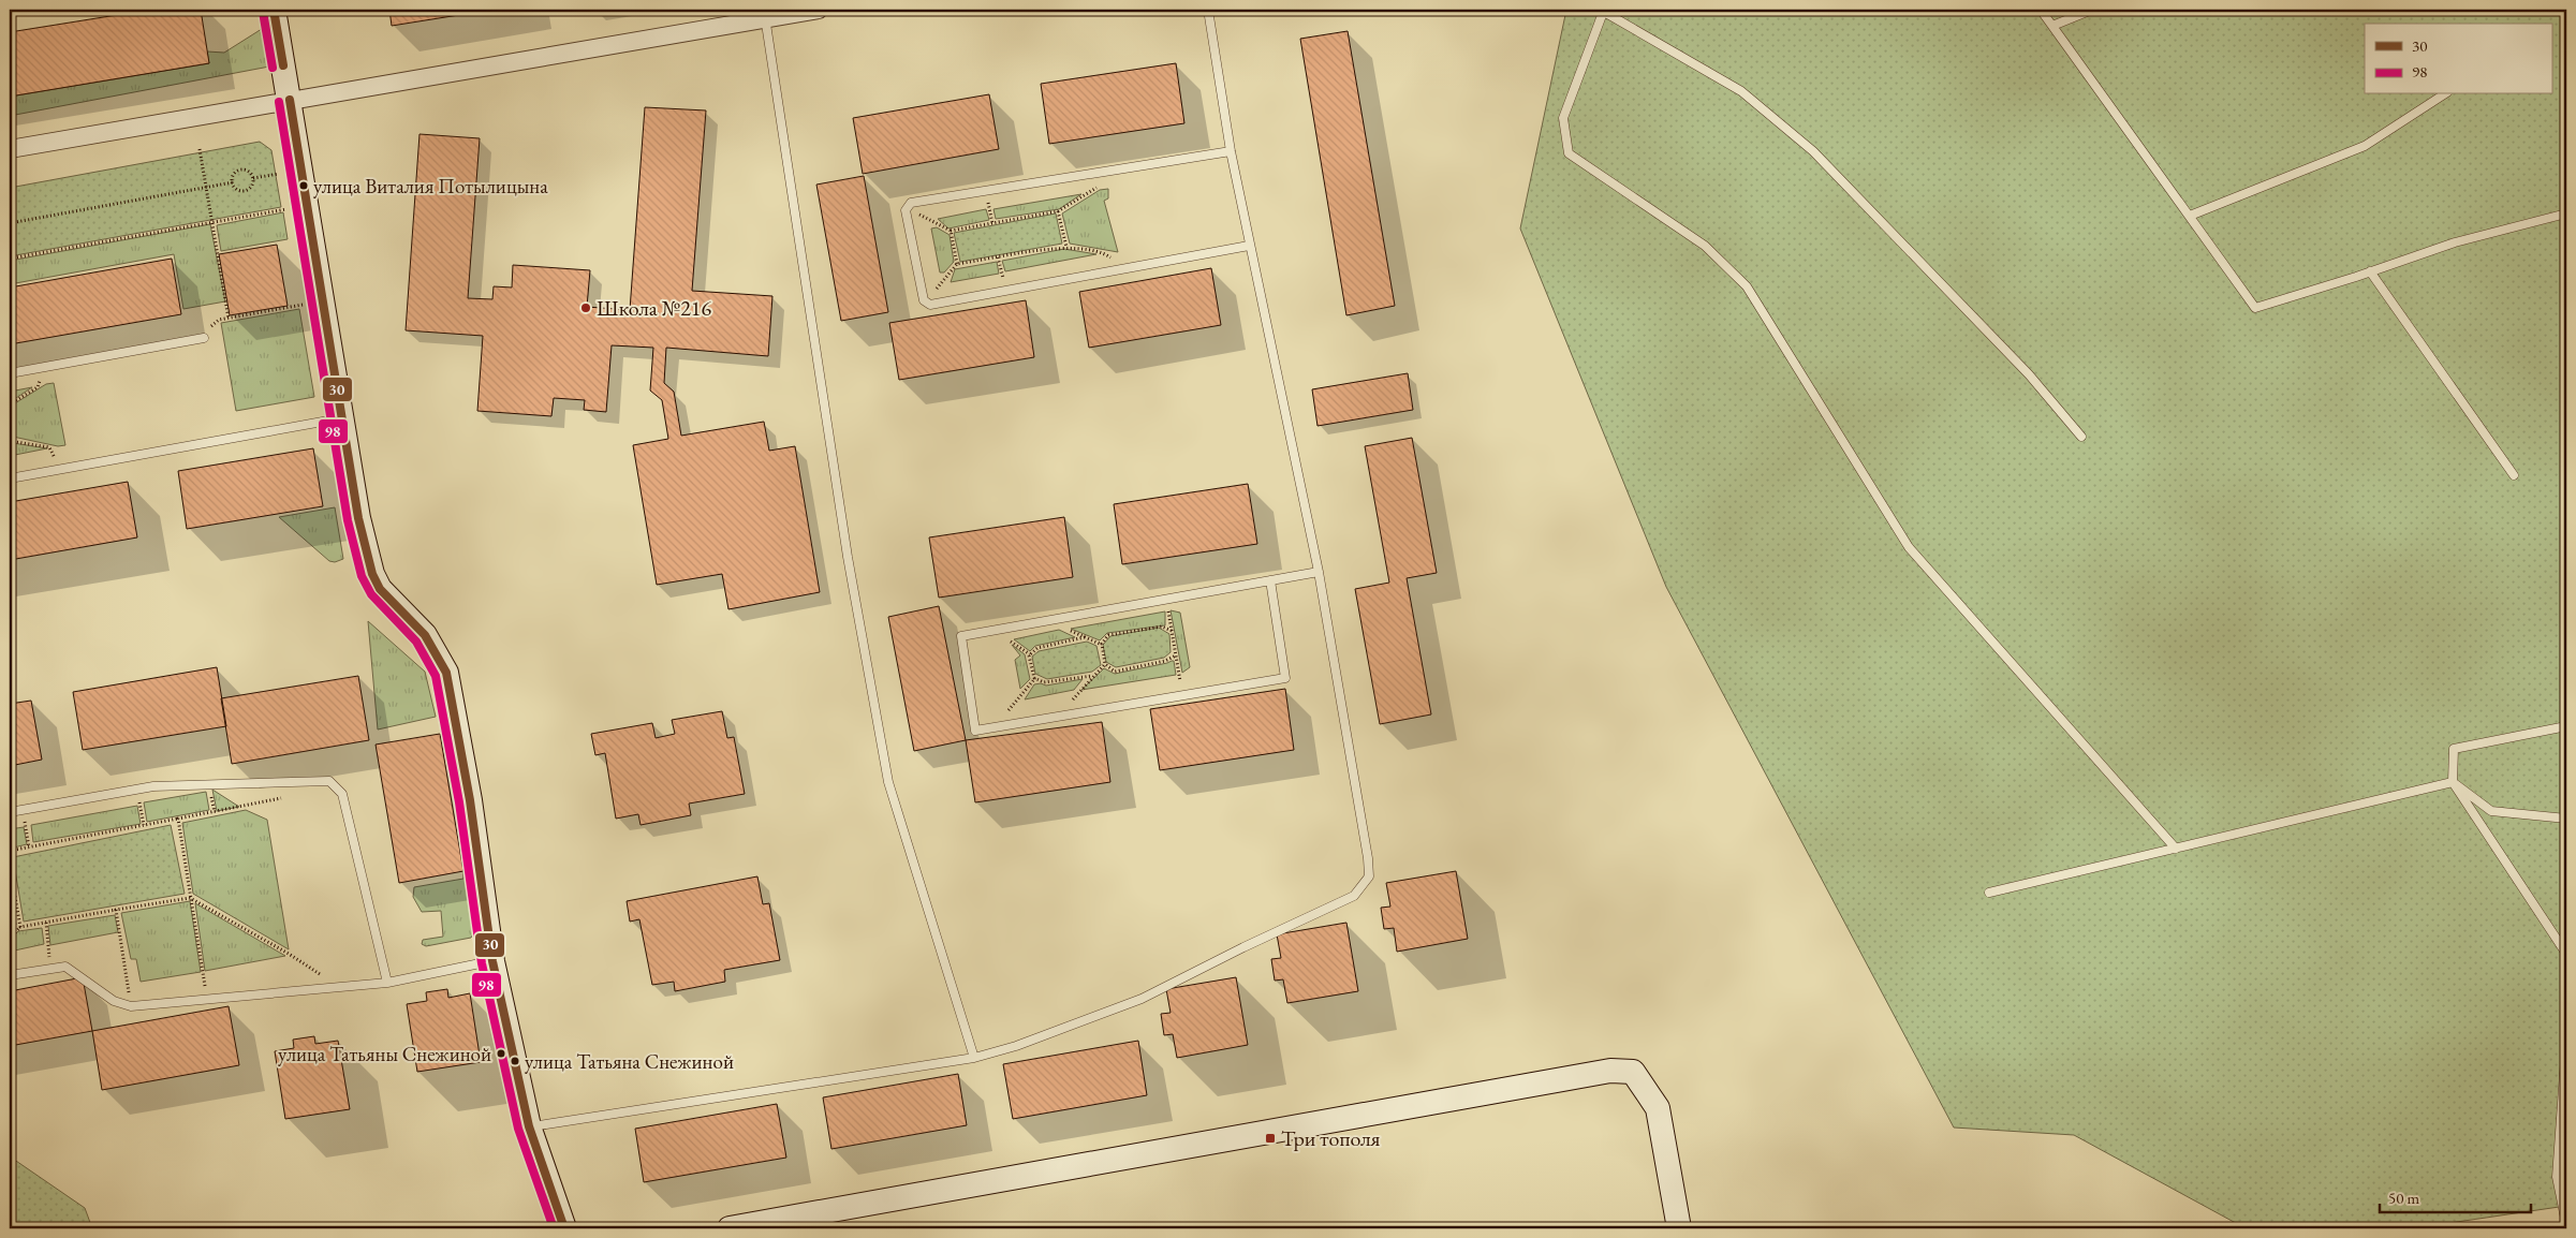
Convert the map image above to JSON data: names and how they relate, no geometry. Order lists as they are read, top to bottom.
{
  "places": {
    "other": [
      "улица Виталия Потылицына",
      "Школа №216",
      "улица Татьяны Снежиной",
      "улица Татьяна Снежиной"
    ],
    "transit": ["Три тополя"]
  },
  "lines": ["transit line 30", "transit line 98"],
  "legend": ["30", "98"],
  "scale_bar": "50 m"
}
